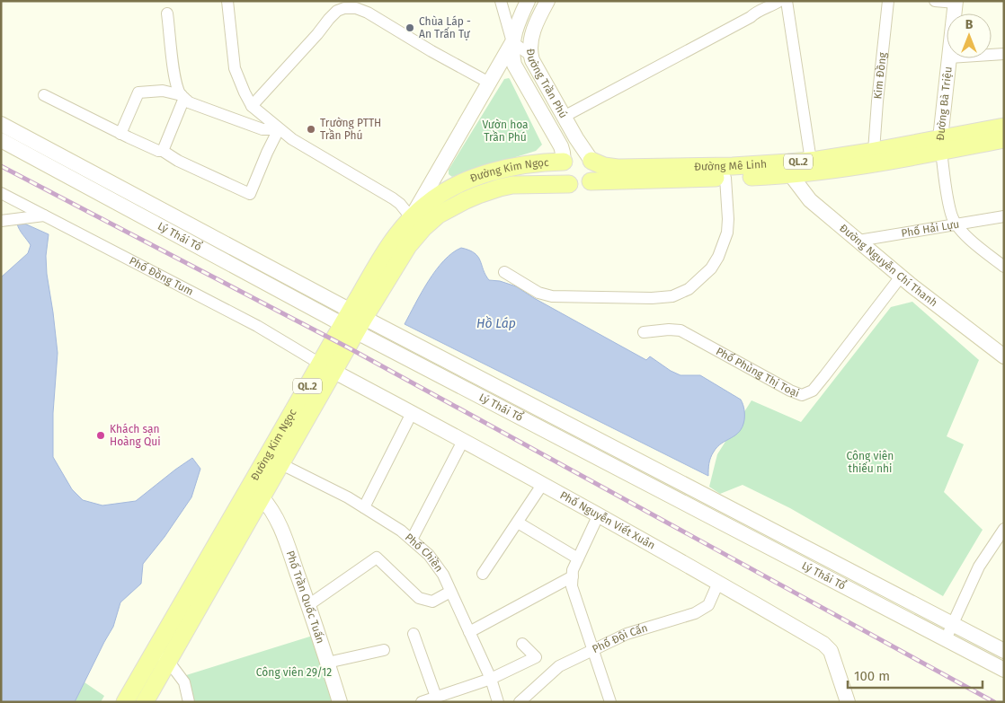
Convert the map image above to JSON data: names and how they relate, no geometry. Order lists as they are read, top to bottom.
{
  "streets": {
    "main road": [
      "Đường Trần Phú",
      "Đường Bà Triệu",
      "QL.2",
      "Đường Mê Linh",
      "Đường Kim Ngọc",
      "Lý Thái Tổ",
      "Đường Nguyễn Chí Thanh",
      "Phố Nguyễn Viết Xuân",
      "Phố Trần Quốc Tuấn"
    ],
    "street": [
      "Kim Đồng",
      "Phố Hải Lựu",
      "Phố Đồng Tum",
      "Phố Phùng Thị Toại",
      "Phố Chiền",
      "Phố Đội Cấn"
    ]
  },
  "crossings": [
    ["Kim Đồng", "Đường Mê Linh"],
    ["Đường Trần Phú", "QL.2"],
    ["Đường Trần Phú", "Đường Mê Linh"],
    ["Đường Trần Phú", "Đường Kim Ngọc"],
    ["Đường Bà Triệu", "Đường Mê Linh"],
    ["QL.2", "Đường Mê Linh"],
    ["QL.2", "Đường Kim Ngọc"],
    ["Đường Mê Linh", "Đường Kim Ngọc"],
    ["Đường Mê Linh", "Đường Nguyễn Chí Thanh"],
    ["Đường Kim Ngọc", "Lý Thái Tổ"],
    ["Đường Kim Ngọc", "Phố Đồng Tum"],
    ["Đường Kim Ngọc", "Phố Nguyễn Viết Xuân"],
    ["Đường Kim Ngọc", "Phố Chiền"],
    ["Đường Kim Ngọc", "Phố Trần Quốc Tuấn"],
    ["Phố Hải Lựu", "Đường Nguyễn Chí Thanh"],
    ["Đường Nguyễn Chí Thanh", "Phố Phùng Thị Toại"],
    ["Phố Đồng Tum", "Phố Nguyễn Viết Xuân"],
    ["Phố Nguyễn Viết Xuân", "Phố Đội Cấn"]
  ],
  "water": ["Hồ Láp"],
  "parks": ["Vườn hoa Trần Phú", "Công viên thiếu nhi", "Công viên 29/12"],
  "places": ["Chùa Láp - An Trấn Tự", "Trường PTTH Trần Phú", "Khách sạn Hoàng Qui"],
  "scale_bar": "100 m",
  "north": "top"
}
